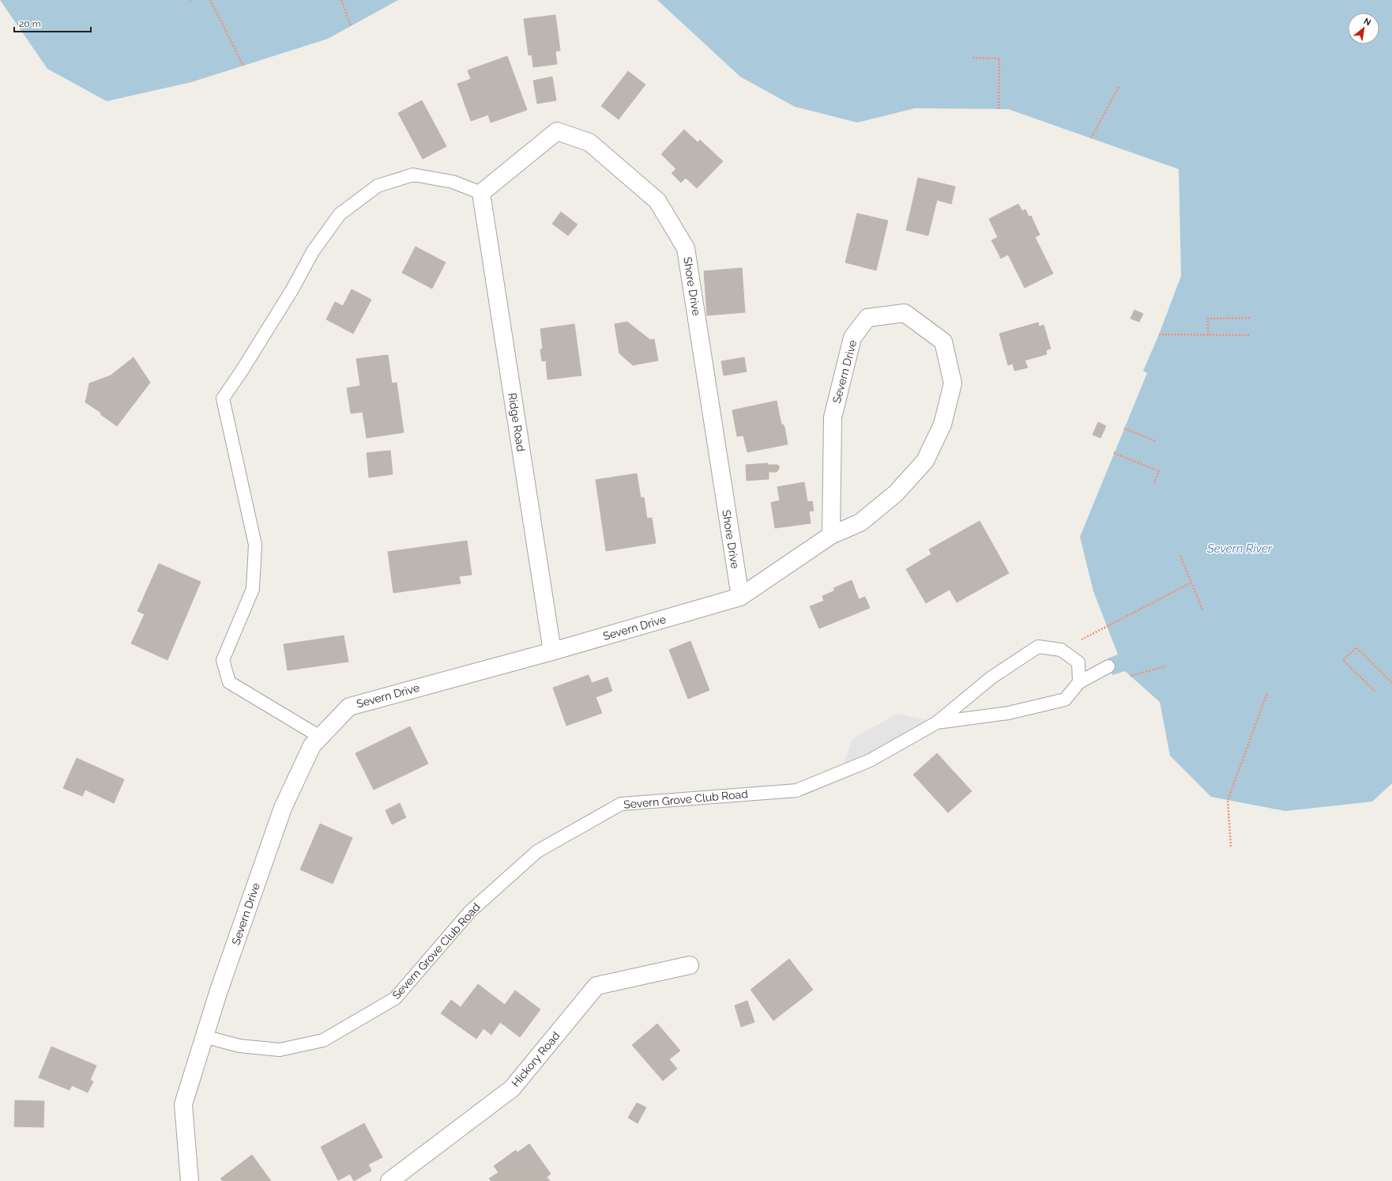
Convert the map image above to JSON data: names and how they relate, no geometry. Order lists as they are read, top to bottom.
{
  "streets": {
    "street": [
      "Shore Drive",
      "Severn Drive",
      "Ridge Road",
      "Hickory Road"
    ],
    "lane": ["Severn Grove Club Road"]
  },
  "crossings": [
    ["Shore Drive", "Severn Drive"],
    ["Shore Drive", "Ridge Road"],
    ["Severn Drive", "Ridge Road"],
    ["Severn Drive", "Severn Grove Club Road"]
  ],
  "water": ["Severn River"],
  "scale_bar": "20 m",
  "north": "top right"
}
